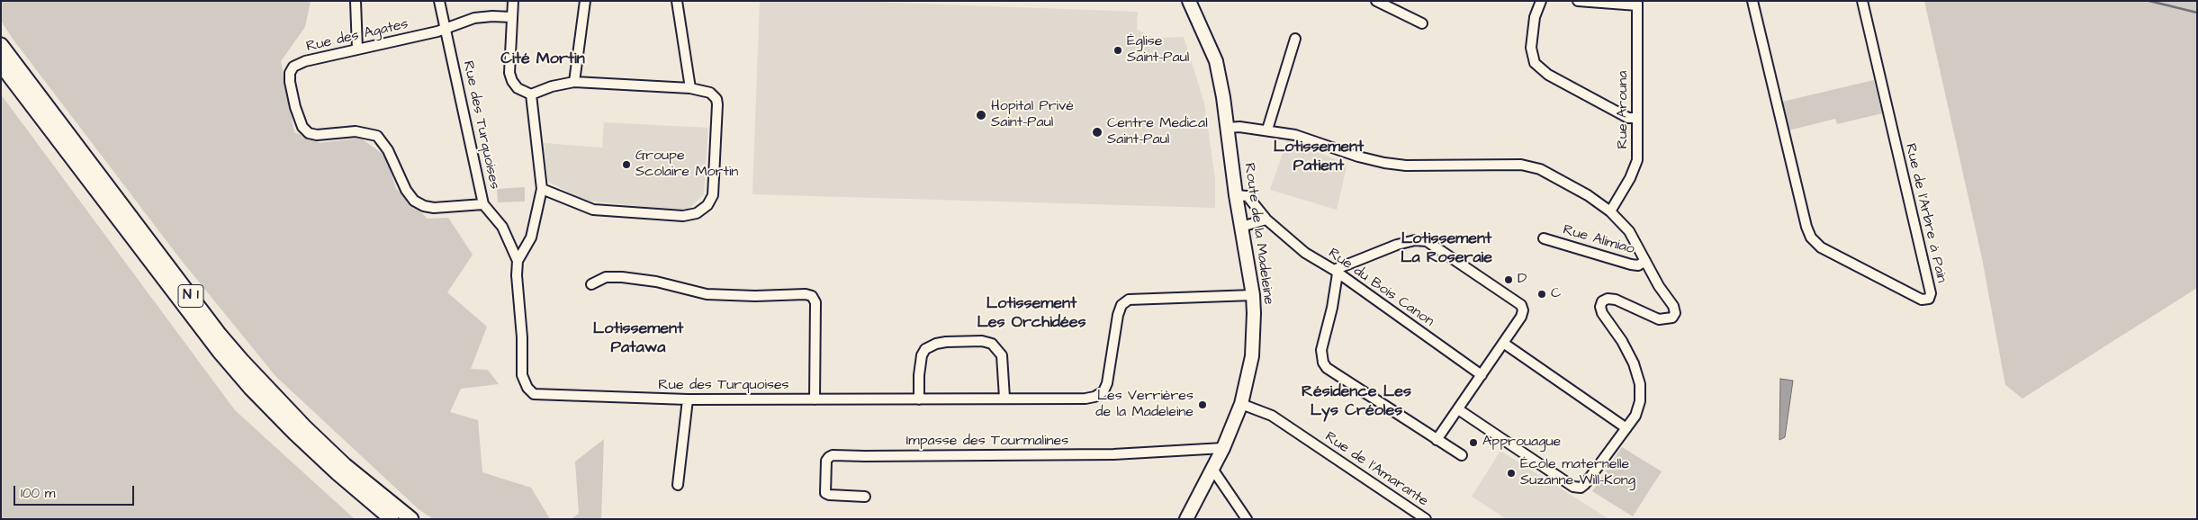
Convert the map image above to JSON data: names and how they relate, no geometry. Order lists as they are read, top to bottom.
{
  "streets": {
    "main road": ["Route de la Madeleine", "N 1"],
    "street": [
      "Rue des Agates",
      "Rue Arouna",
      "Rue des Turquoises",
      "Rue de l'Arbre à Pain",
      "Rue Alimiao",
      "Rue du Bois Canon",
      "Impasse des Tourmalines",
      "Rue de l'Amarante"
    ]
  },
  "crossings": [
    ["Rue des Agates", "Rue des Turquoises"],
    ["Rue des Turquoises", "Route de la Madeleine"],
    ["Route de la Madeleine", "Rue du Bois Canon"],
    ["Route de la Madeleine", "Impasse des Tourmalines"],
    ["Route de la Madeleine", "Rue de l'Amarante"]
  ],
  "districts": [
    "Cité Mortin",
    "Lotissement Patient",
    "Lotissement La Roseraie",
    "Lotissement Les Orchidées",
    "Lotissement Patawa",
    "Résidence Les Lys Créoles"
  ],
  "places": [
    "Église Saint-Paul",
    "Hopital Privé Saint-Paul",
    "Centre Medical Saint-Paul",
    "Groupe Scolaire Mortin",
    "D",
    "C",
    "Les Verrières de la Madeleine",
    "Approuague",
    "École maternelle Suzanne Will-Kong"
  ],
  "scale_bar": "100 m"
}
